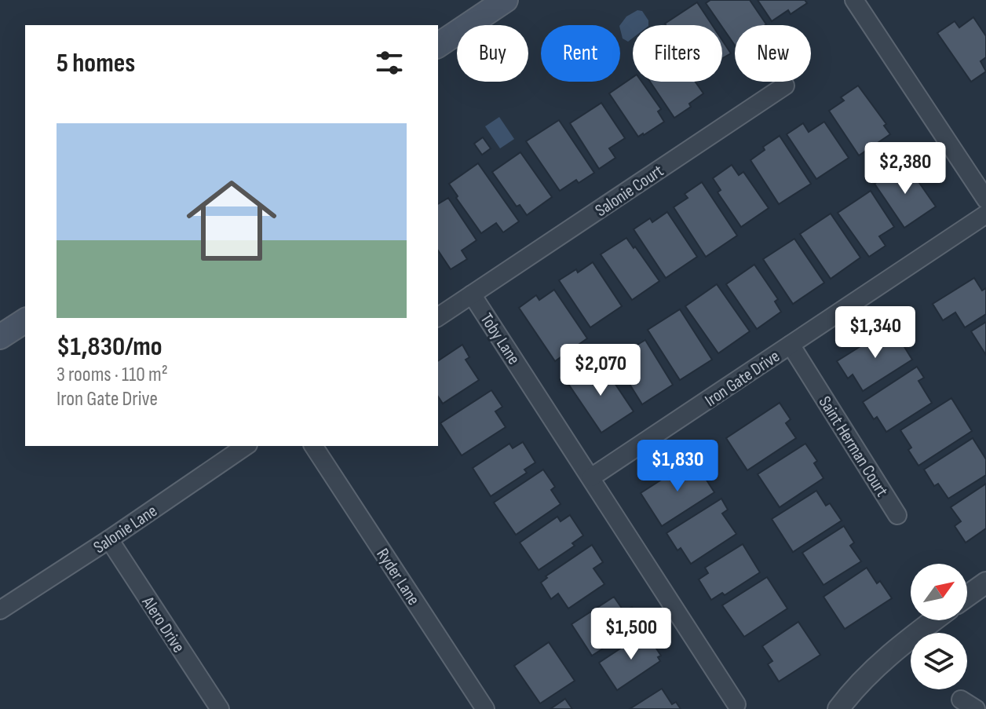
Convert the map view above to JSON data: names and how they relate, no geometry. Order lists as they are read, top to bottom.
{
  "streets": {
    "street": [
      "Salonie Court",
      "Toby Lane",
      "Iron Gate Drive",
      "Saint Herman Court",
      "Salonie Lane",
      "Ryder Lane",
      "Alero Drive"
    ]
  },
  "crossings": [
    ["Salonie Court", "Toby Lane"],
    ["Toby Lane", "Iron Gate Drive"],
    ["Iron Gate Drive", "Saint Herman Court"],
    ["Salonie Lane", "Alero Drive"]
  ],
  "north": "top right",
  "page": {
    "chip": [
      "Buy",
      "Rent",
      "Filters",
      "New"
    ],
    "heading": "5 homes",
    "list": [
      {
        "name": "$1,830/mo",
        "note": "3 rooms · 110 m² · Iron Gate Drive"
      }
    ],
    "price": [
      "$2,380",
      "$1,340",
      "$2,070",
      "$1,830",
      "$1,500"
    ]
  }
}
